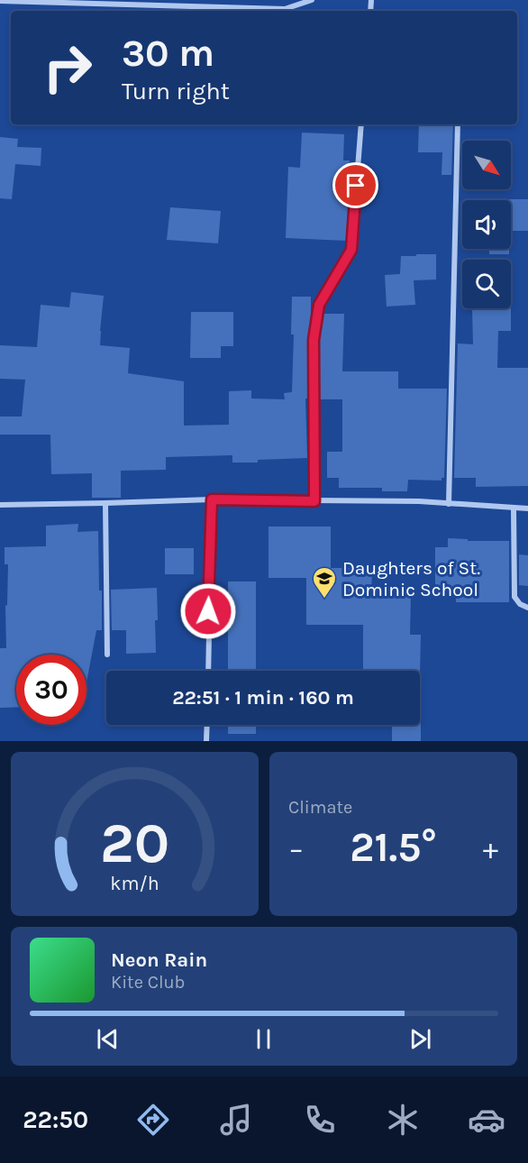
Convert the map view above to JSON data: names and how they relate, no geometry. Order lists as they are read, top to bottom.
{
  "places": {
    "school or university": ["Daughters of St. Dominic School"]
  },
  "north": "bottom right",
  "page": {
    "turn": ["30 m", "Turn right"],
    "limit": "30",
    "trip": "22:51 · 1 min · 160 m",
    "tile": "Climate",
    "heat": ["−", "21.5°", "+"],
    "song": ["Neon Rain", "Kite Club"],
    "tabs": "22:50",
    "gauge": ["20", "km/h"]
  }
}
